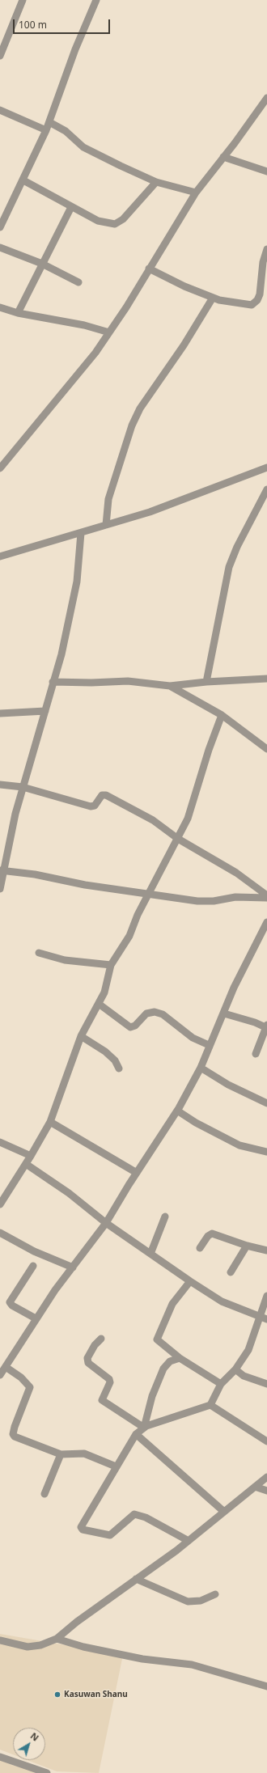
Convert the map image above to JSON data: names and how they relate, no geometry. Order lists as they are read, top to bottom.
{
  "places": ["Kasuwan Shanu"],
  "scale_bar": "100 m",
  "north": "top right"
}
